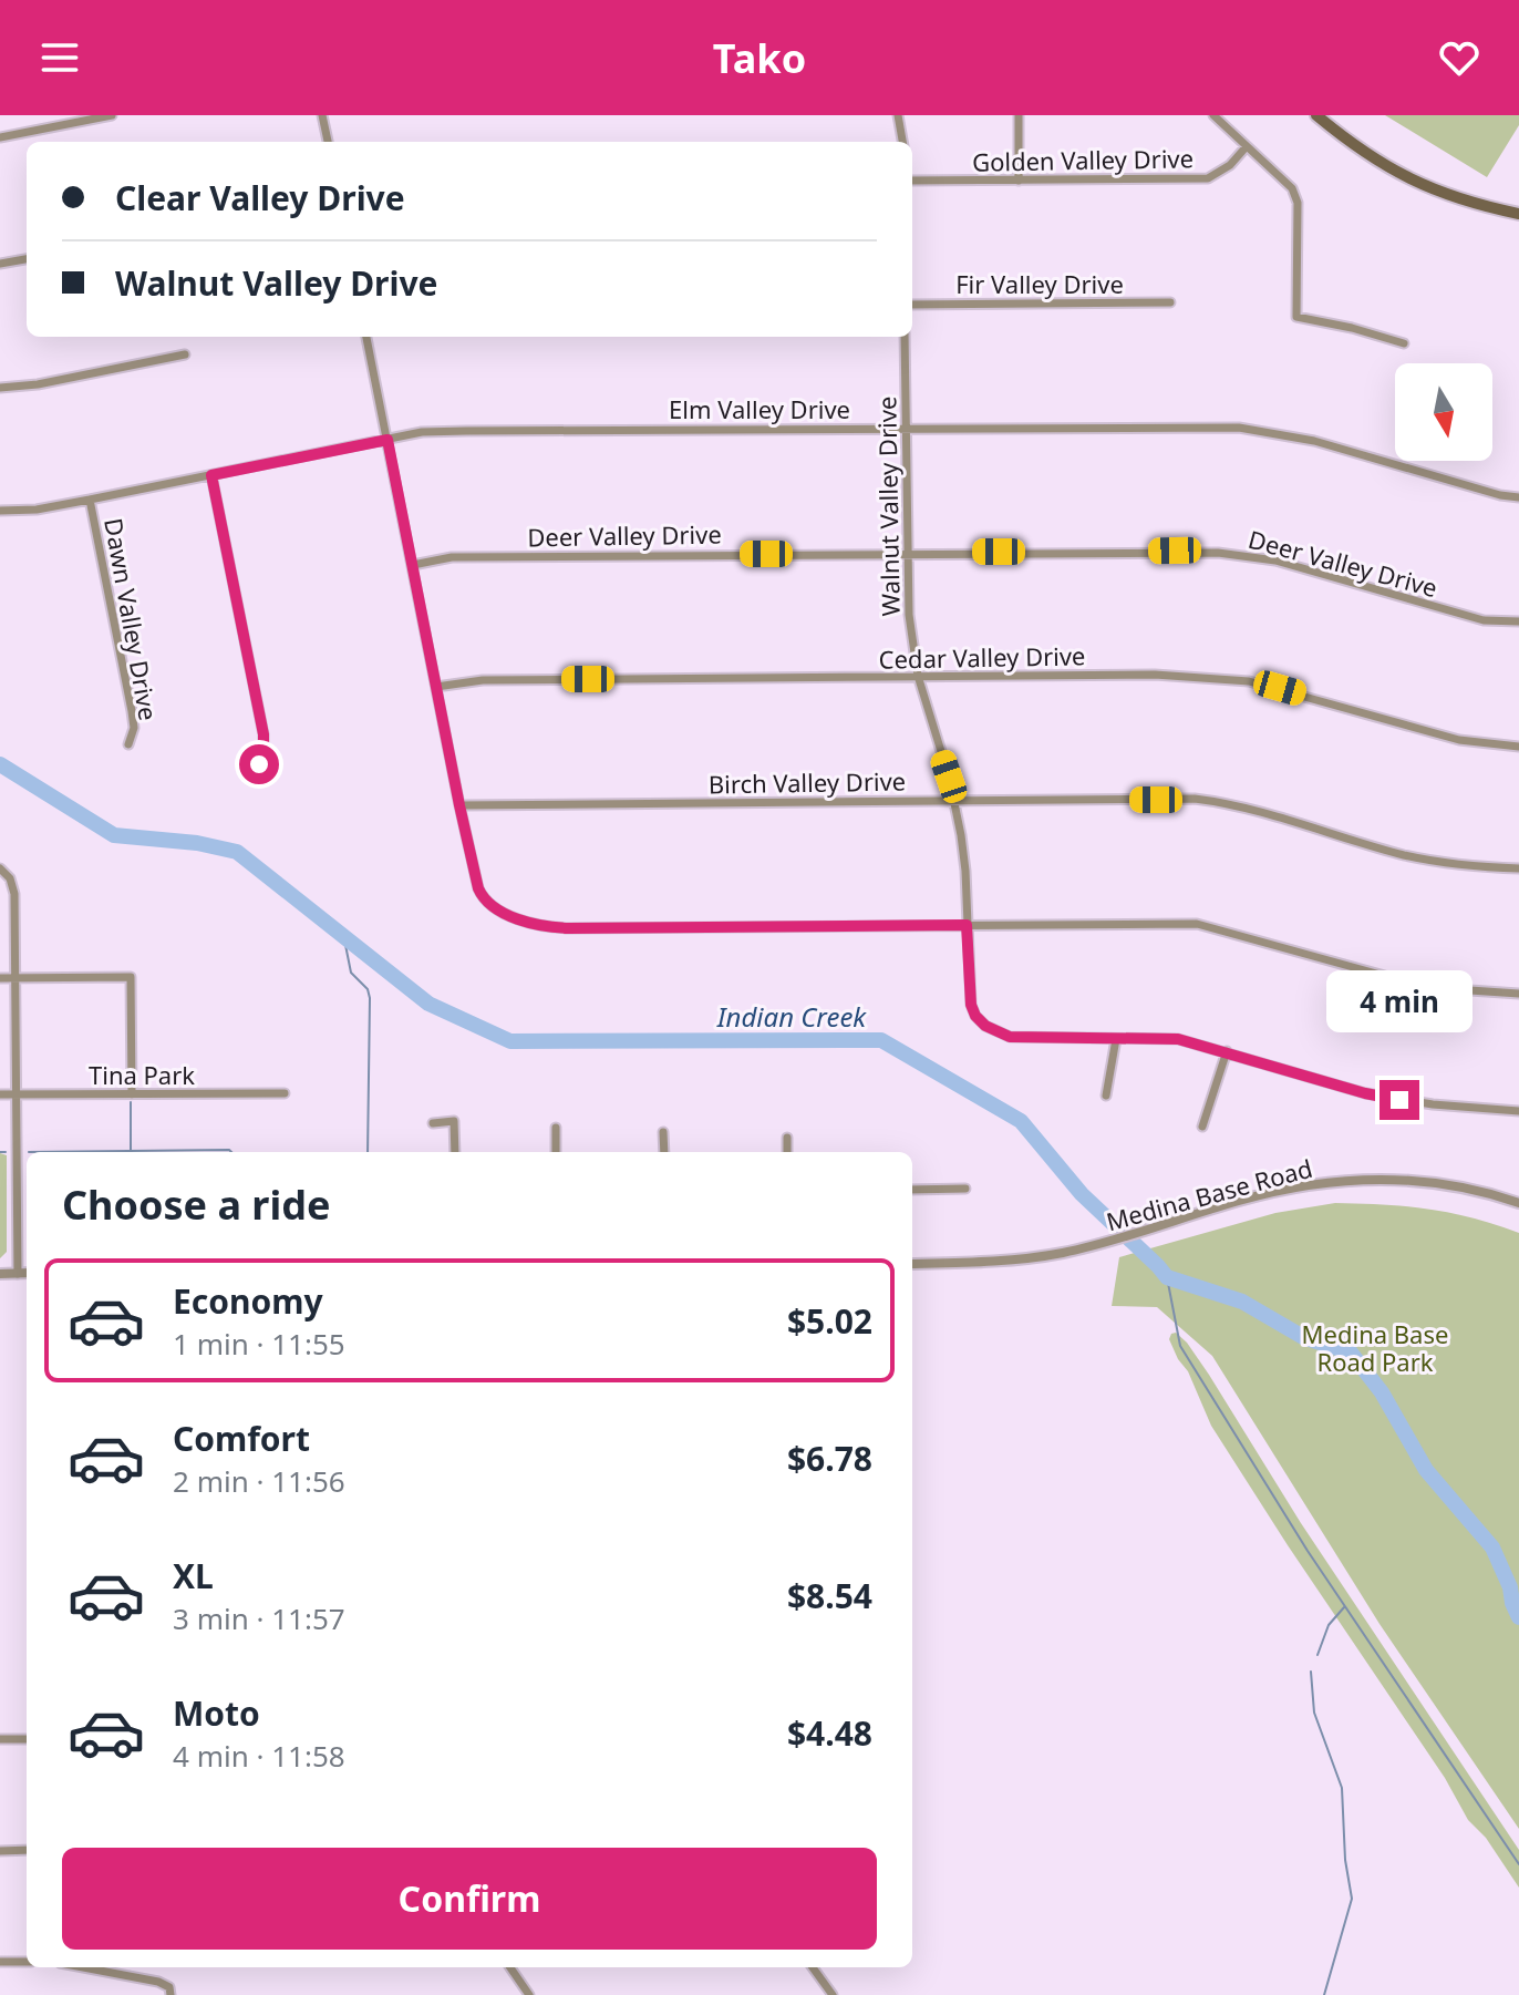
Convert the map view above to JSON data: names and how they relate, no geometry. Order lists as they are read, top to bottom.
{
  "streets": {
    "street": [
      "Golden Valley Drive",
      "Fir Valley Drive",
      "Elm Valley Drive",
      "Walnut Valley Drive",
      "Deer Valley Drive",
      "Dawn Valley Drive",
      "Cedar Valley Drive",
      "Birch Valley Drive",
      "Tina Park",
      "Medina Base Road"
    ]
  },
  "crossings": [
    ["Elm Valley Drive", "Walnut Valley Drive"],
    ["Elm Valley Drive", "Dawn Valley Drive"],
    ["Walnut Valley Drive", "Deer Valley Drive"],
    ["Walnut Valley Drive", "Cedar Valley Drive"],
    ["Walnut Valley Drive", "Birch Valley Drive"]
  ],
  "water": ["Indian Creek"],
  "parks": ["Medina Base Road Park"],
  "north": "bottom",
  "page": {
    "header": "Tako",
    "banner": ["Clear Valley Drive", "Walnut Valley Drive"],
    "bubble": "4 min",
    "heading": "Choose a ride",
    "list": [
      {
        "name": "Economy",
        "note": "1 min · 11:55",
        "value": "$5.02"
      },
      {
        "name": "Comfort",
        "note": "2 min · 11:56",
        "value": "$6.78"
      },
      {
        "name": "XL",
        "note": "3 min · 11:57",
        "value": "$8.54"
      },
      {
        "name": "Moto",
        "note": "4 min · 11:58",
        "value": "$4.48"
      }
    ],
    "buttons": "Confirm"
  }
}
